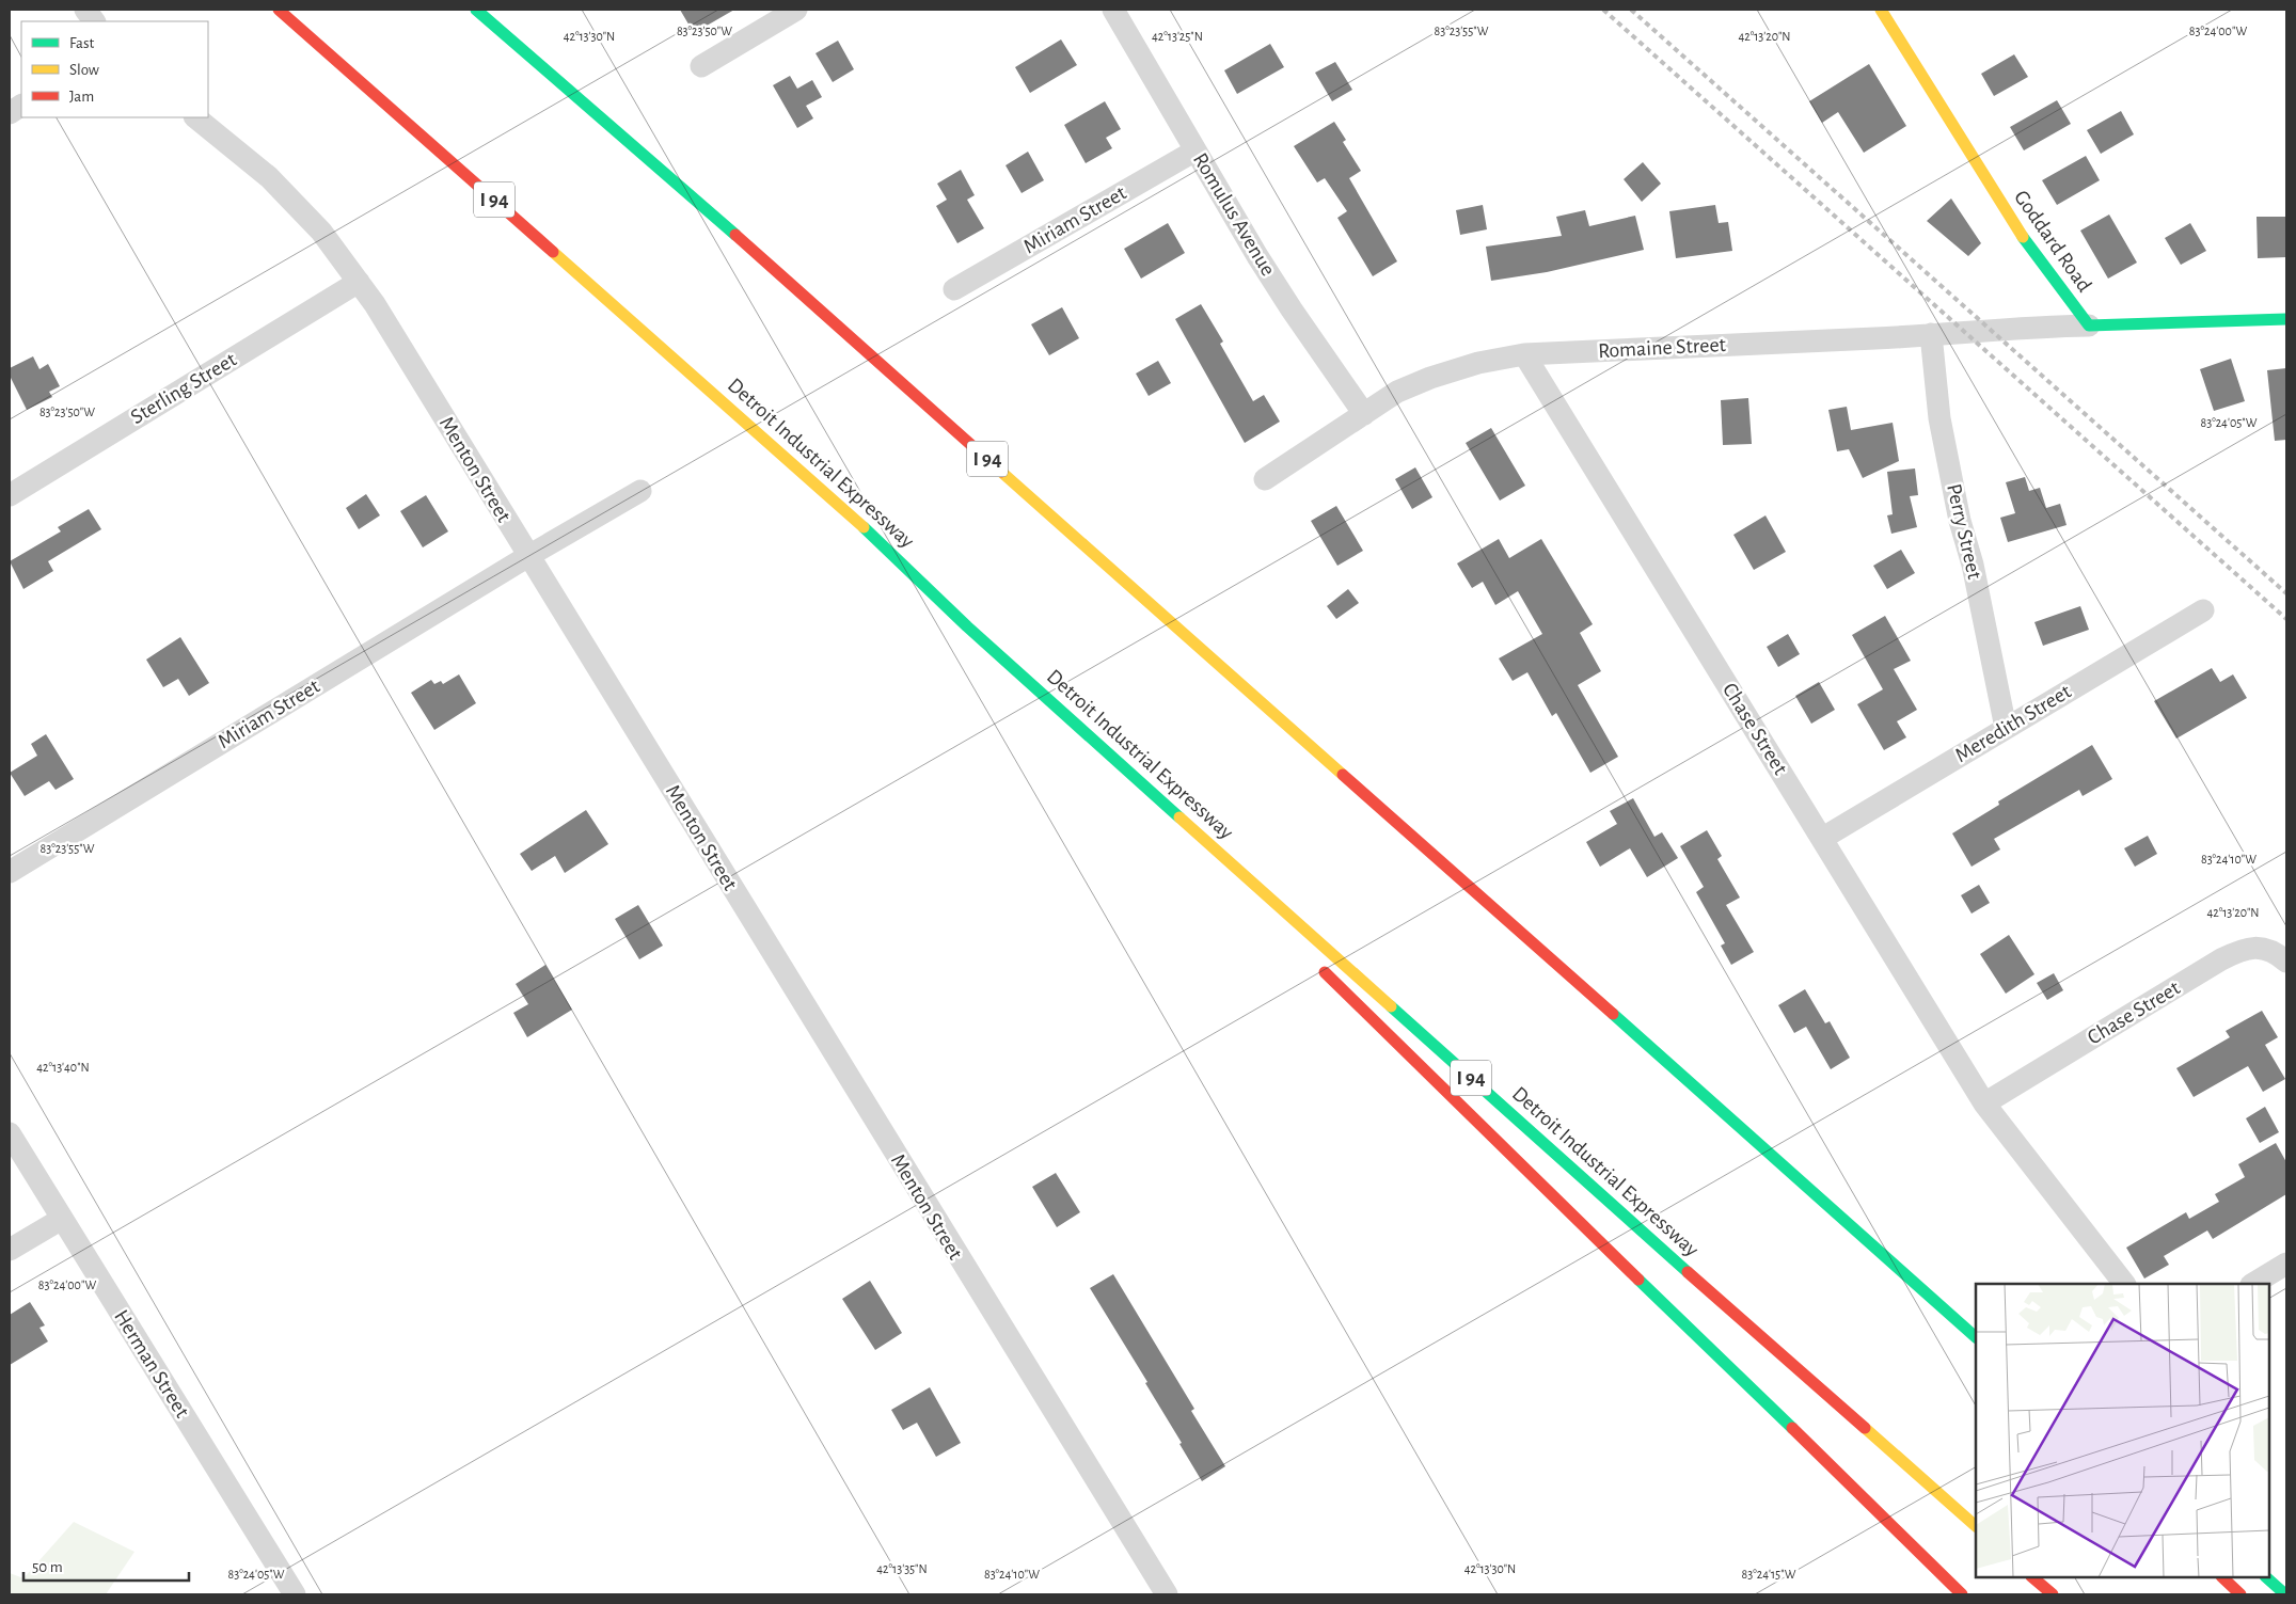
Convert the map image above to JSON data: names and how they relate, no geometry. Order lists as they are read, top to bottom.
{
  "streets": {
    "main road": ["I 94", "Goddard Road", "Detroit Industrial Expressway"],
    "street": [
      "Romulus Avenue",
      "Miriam Street",
      "Romaine Street",
      "Sterling Street",
      "Menton Street",
      "Perry Street",
      "Meredith Street",
      "Chase Street",
      "Herman Street"
    ]
  },
  "crossings": [
    ["Romulus Avenue", "Miriam Street"],
    ["Romulus Avenue", "Romaine Street"],
    ["Miriam Street", "Menton Street"],
    ["Goddard Road", "Romaine Street"],
    ["Romaine Street", "Perry Street"],
    ["Romaine Street", "Chase Street"],
    ["Sterling Street", "Menton Street"],
    ["Perry Street", "Meredith Street"],
    ["Meredith Street", "Chase Street"]
  ],
  "legend": ["Fast", "Slow", "Jam"],
  "scale_bar": "50 m",
  "coordinates": [
    "83°23'50\"W",
    "83°23'55\"W",
    "83°24'00\"W",
    "42°13'30\"N",
    "42°13'25\"N",
    "42°13'20\"N",
    "83°24'05\"W",
    "83°24'10\"W",
    "42°13'40\"N",
    "42°13'35\"N",
    "83°24'15\"W"
  ]
}
